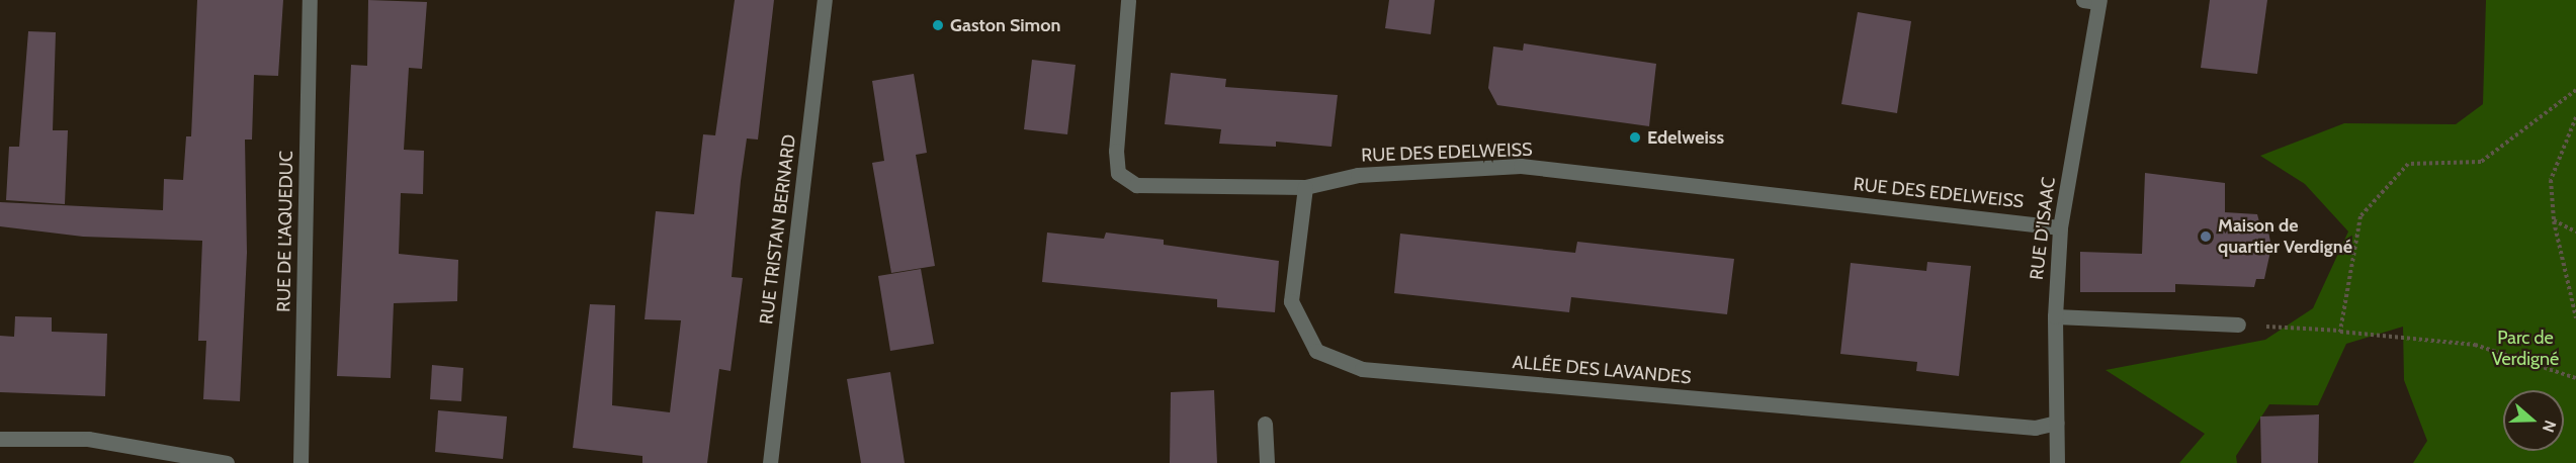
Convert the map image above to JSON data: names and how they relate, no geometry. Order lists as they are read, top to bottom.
{
  "streets": {
    "street": [
      "RUE DES EDELWEISS",
      "RUE D'ISAAC",
      "RUE TRISTAN BERNARD",
      "RUE DE L'AQUEDUC",
      "ALLÉE DES LAVANDES"
    ]
  },
  "crossings": [
    ["RUE DES EDELWEISS", "RUE D'ISAAC"],
    ["RUE DES EDELWEISS", "ALLÉE DES LAVANDES"],
    ["RUE D'ISAAC", "ALLÉE DES LAVANDES"]
  ],
  "parks": ["Parc de Verdigné"],
  "places": ["Gaston Simon", "Edelweiss", "Maison de quartier Verdigné"],
  "north": "right"
}
